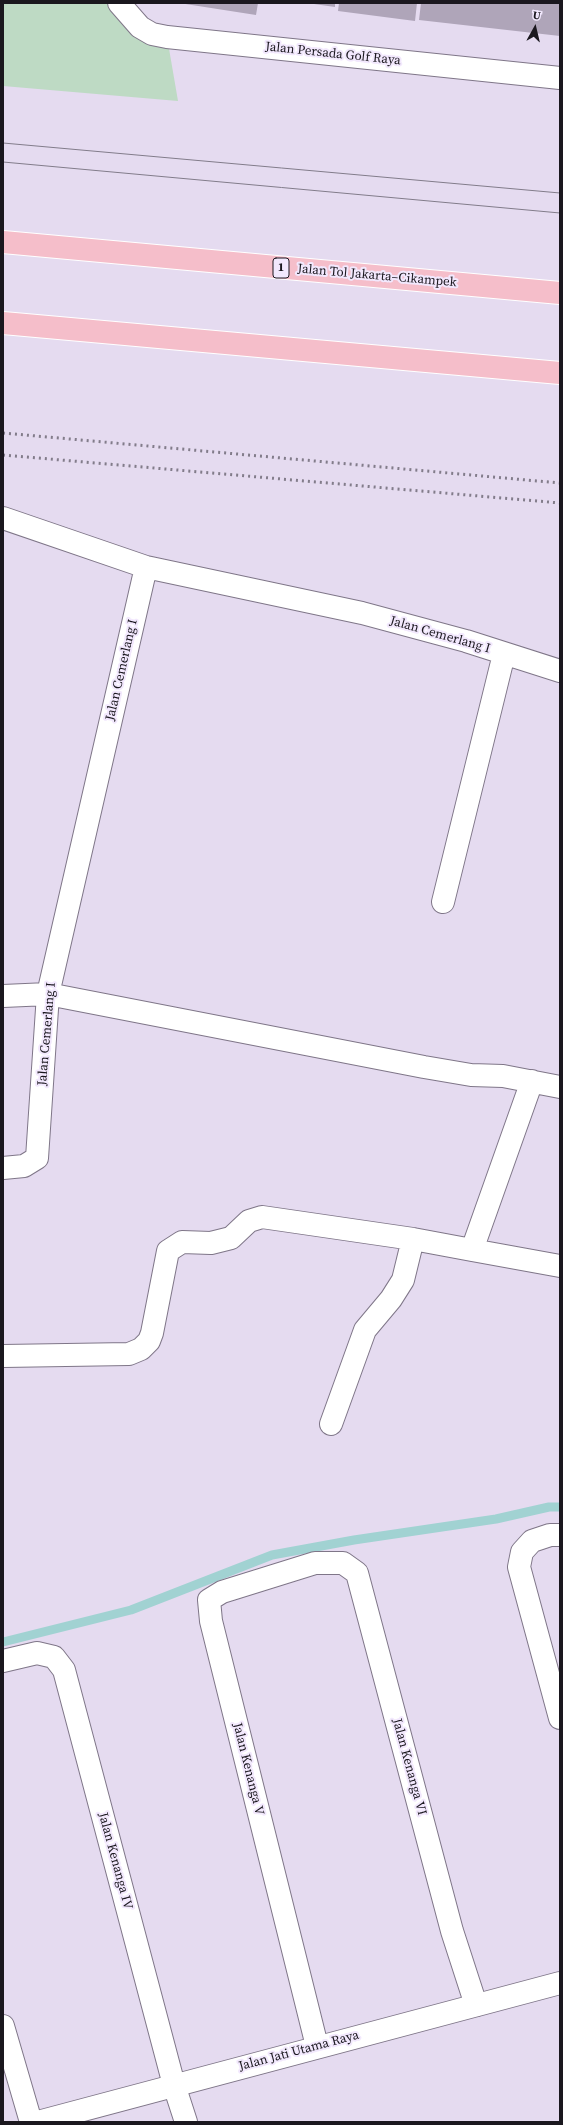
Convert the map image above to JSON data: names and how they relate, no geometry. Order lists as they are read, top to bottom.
{
  "streets": {
    "highway": ["1", "Jalan Tol Jakarta–Cikampek"],
    "street": [
      "Jalan Persada Golf Raya",
      "Jalan Cemerlang I",
      "Jalan Kenanga VI",
      "Jalan Kenanga V",
      "Jalan Kenanga IV",
      "Jalan Jati Utama Raya"
    ]
  },
  "crossings": [
    ["Jalan Kenanga VI", "Jalan Kenanga V"],
    ["Jalan Kenanga VI", "Jalan Jati Utama Raya"],
    ["Jalan Kenanga V", "Jalan Jati Utama Raya"],
    ["Jalan Kenanga IV", "Jalan Jati Utama Raya"]
  ],
  "north": "top"
}
